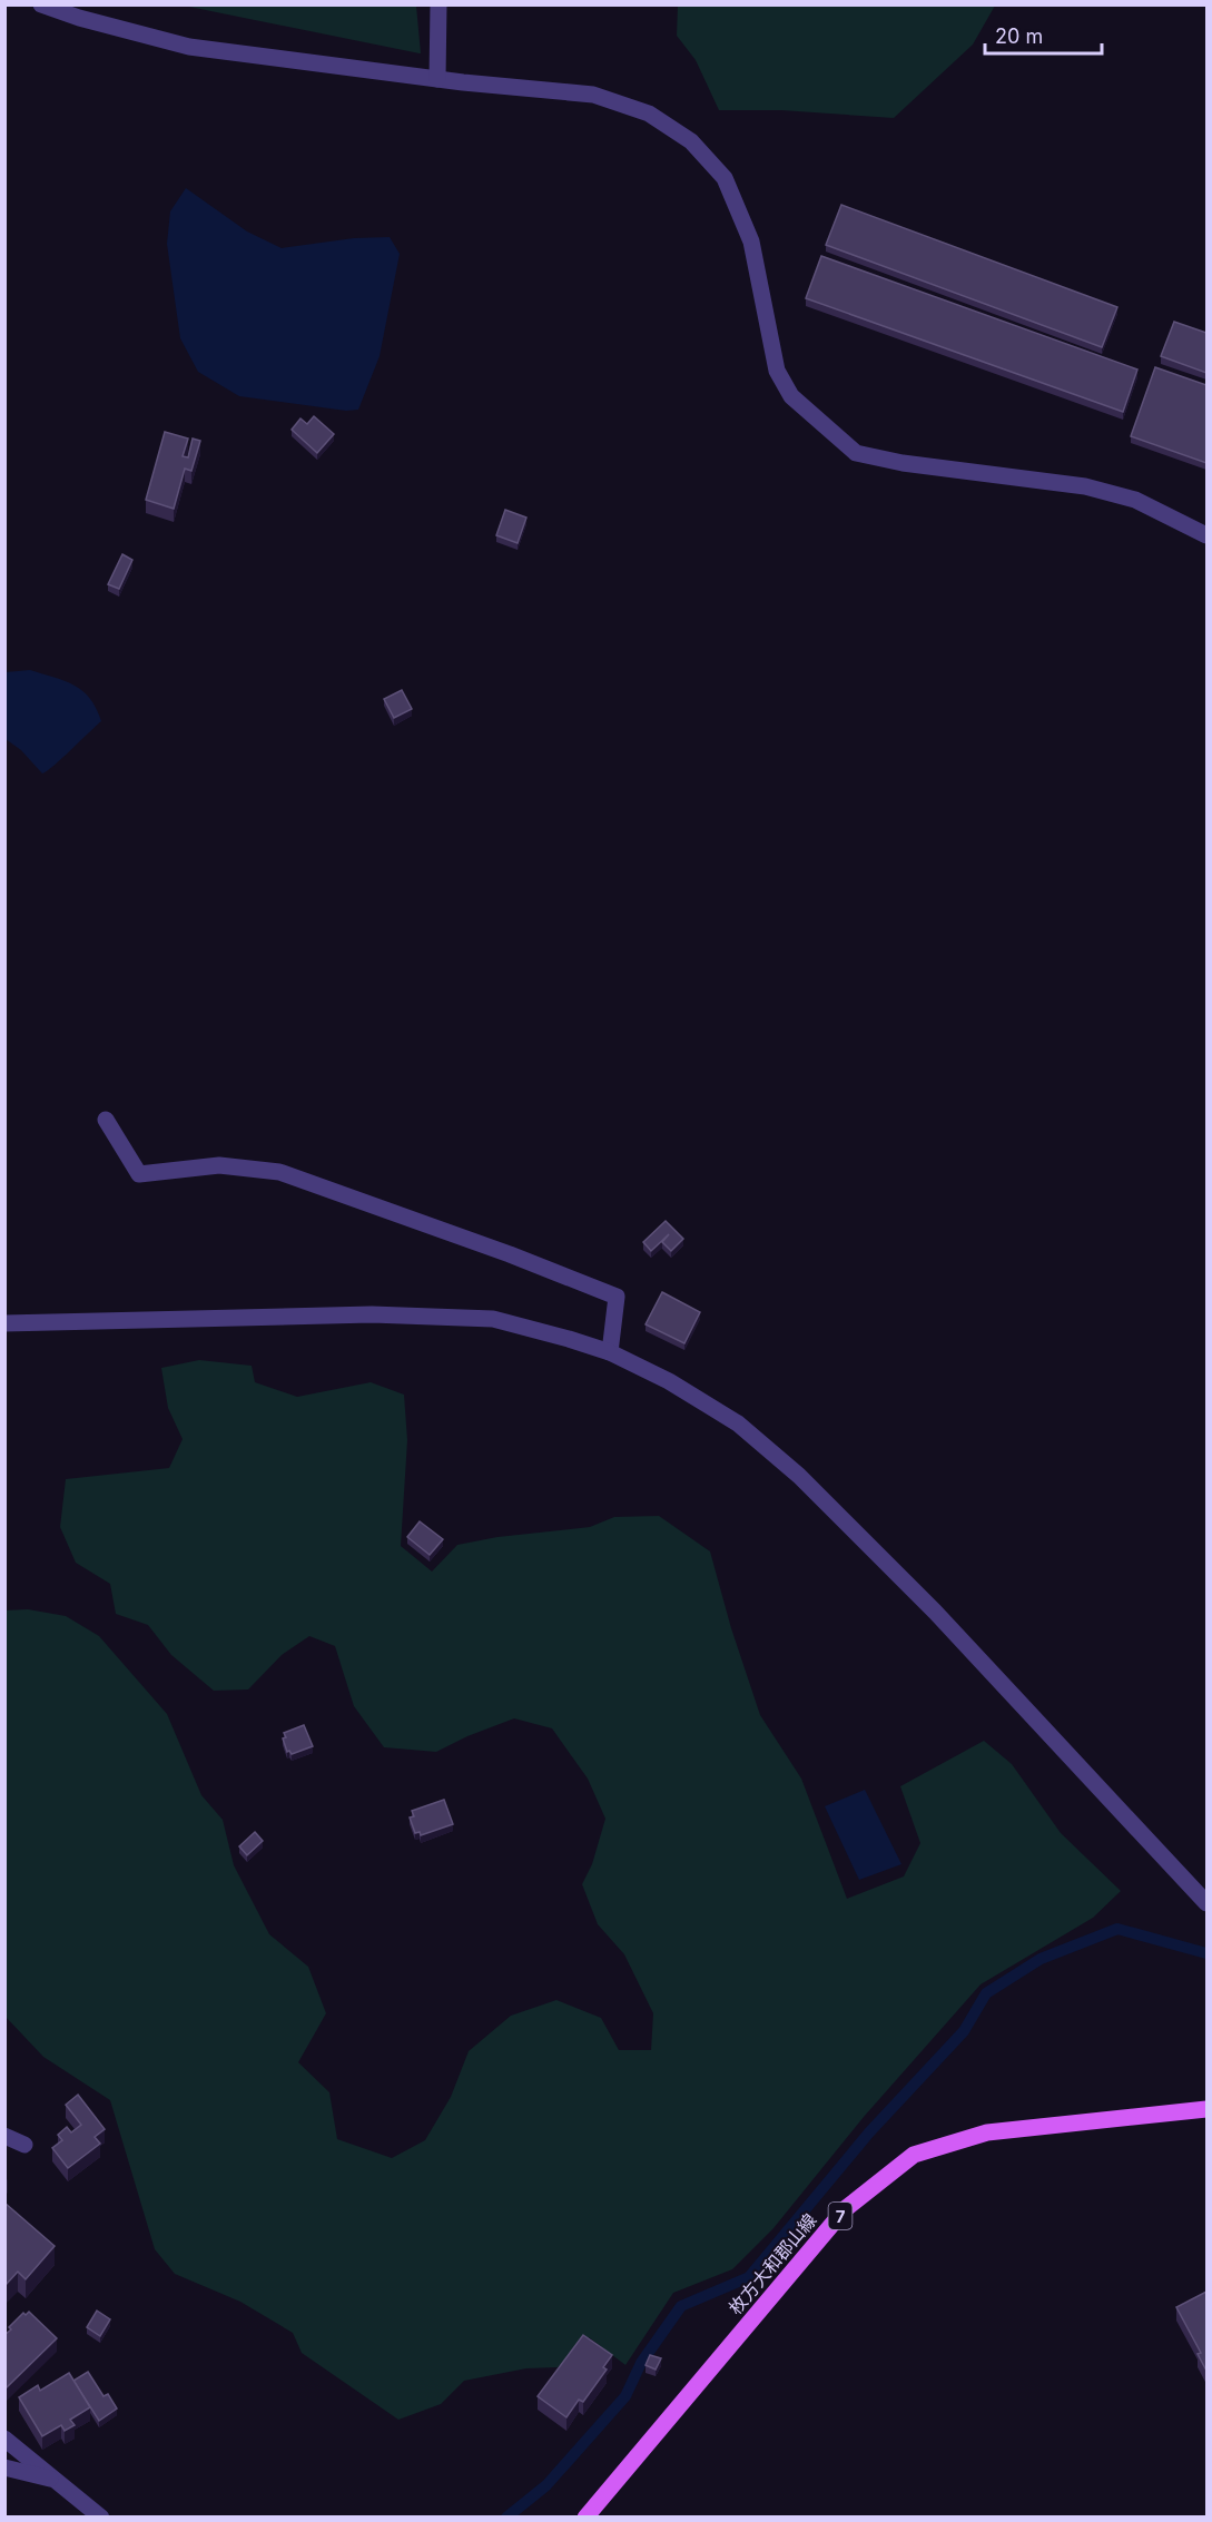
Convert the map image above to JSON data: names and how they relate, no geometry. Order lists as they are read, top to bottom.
{
  "streets": {
    "main road": ["7", "枚方大和郡山線"]
  },
  "scale_bar": "20 m"
}
